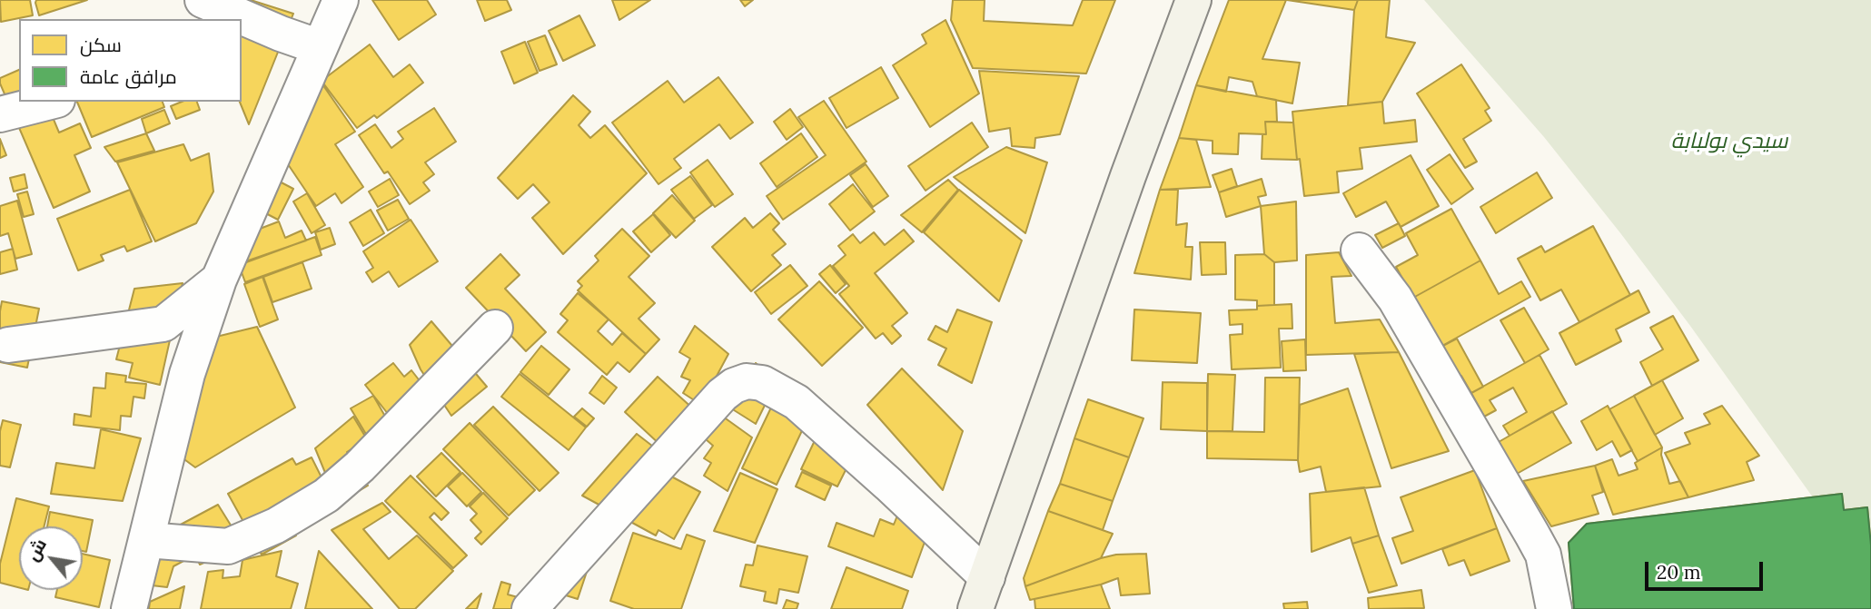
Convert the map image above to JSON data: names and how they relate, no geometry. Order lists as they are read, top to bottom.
{
  "parks": ["سيدي بولبابة"],
  "legend": ["سكن", "مرافق عامة"],
  "scale_bar": "20 m",
  "north": "top left"
}
